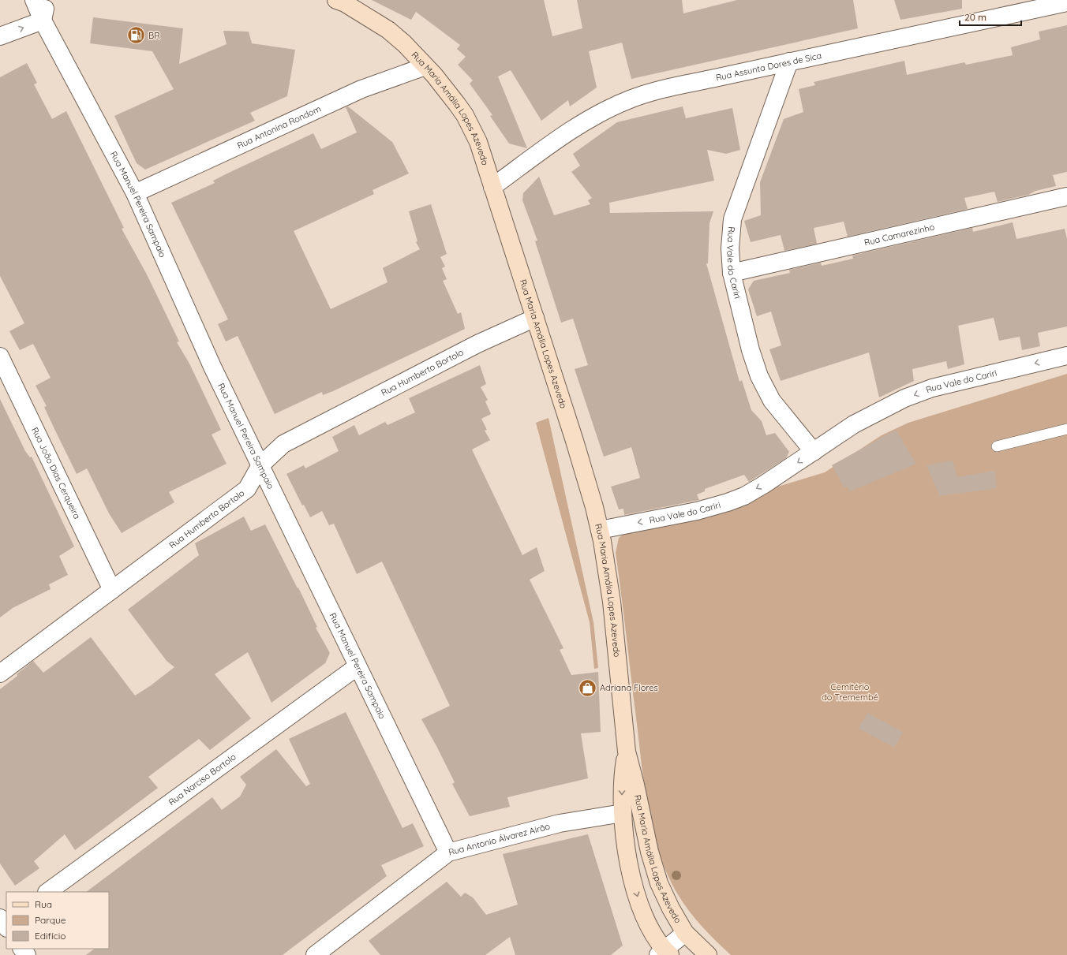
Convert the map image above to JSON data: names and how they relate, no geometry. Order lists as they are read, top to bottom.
{
  "streets": {
    "main road": ["Rua Maria Amália Lopes Azevedo"],
    "street": [
      "Rua Assunta Dores de Sica",
      "Rua Antonina Rondom",
      "Rua Manuel Pereira Sampaio",
      "Rua Camarezinho",
      "Rua Vale do Cariri",
      "Rua Humberto Bortolo",
      "Rua João Dias Cerqueira",
      "Rua Narciso Bortolo",
      "Rua Antonio Álvarez Airão"
    ]
  },
  "crossings": [
    ["Rua Assunta Dores de Sica", "Rua Maria Amália Lopes Azevedo"],
    ["Rua Assunta Dores de Sica", "Rua Vale do Cariri"],
    ["Rua Maria Amália Lopes Azevedo", "Rua Antonina Rondom"],
    ["Rua Maria Amália Lopes Azevedo", "Rua Vale do Cariri"],
    ["Rua Maria Amália Lopes Azevedo", "Rua Humberto Bortolo"],
    ["Rua Maria Amália Lopes Azevedo", "Rua Antonio Álvarez Airão"],
    ["Rua Antonina Rondom", "Rua Manuel Pereira Sampaio"],
    ["Rua Manuel Pereira Sampaio", "Rua Humberto Bortolo"],
    ["Rua Manuel Pereira Sampaio", "Rua Narciso Bortolo"],
    ["Rua Manuel Pereira Sampaio", "Rua Antonio Álvarez Airão"],
    ["Rua Camarezinho", "Rua Vale do Cariri"],
    ["Rua Humberto Bortolo", "Rua João Dias Cerqueira"]
  ],
  "one_way": ["Rua Vale do Cariri"],
  "parks": ["Cemitério do Tremembé"],
  "places": {
    "fuel station": ["BR"],
    "shop": ["Adriana Flores"]
  },
  "legend": ["Rua", "Parque", "Edifício"],
  "scale_bar": "20 m"
}
